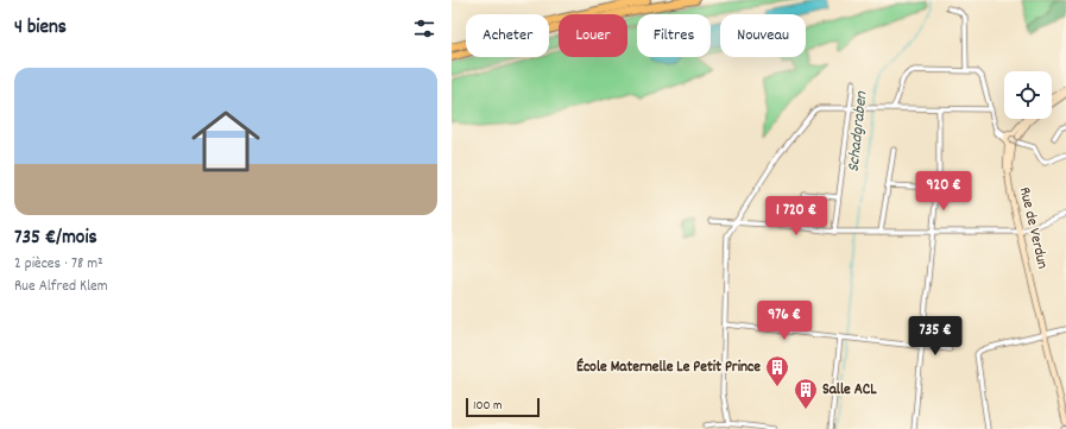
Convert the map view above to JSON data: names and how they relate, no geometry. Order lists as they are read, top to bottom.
{
  "streets": {
    "main road": ["Rue de Verdun"]
  },
  "water": ["Schadgraben"],
  "places": {
    "building": ["École Maternelle Le Petit Prince", "Salle ACL"]
  },
  "scale_bar": "100 m",
  "page": {
    "heading": "4 biens",
    "chip": [
      "Acheter",
      "Louer",
      "Filtres",
      "Nouveau"
    ],
    "list": [
      {
        "name": "735 €/mois",
        "note": "2 pièces · 78 m² · Rue Alfred Klem"
      }
    ],
    "price": [
      "920 €",
      "1 720 €",
      "976 €",
      "735 €"
    ],
    "scale": "100 m"
  }
}
